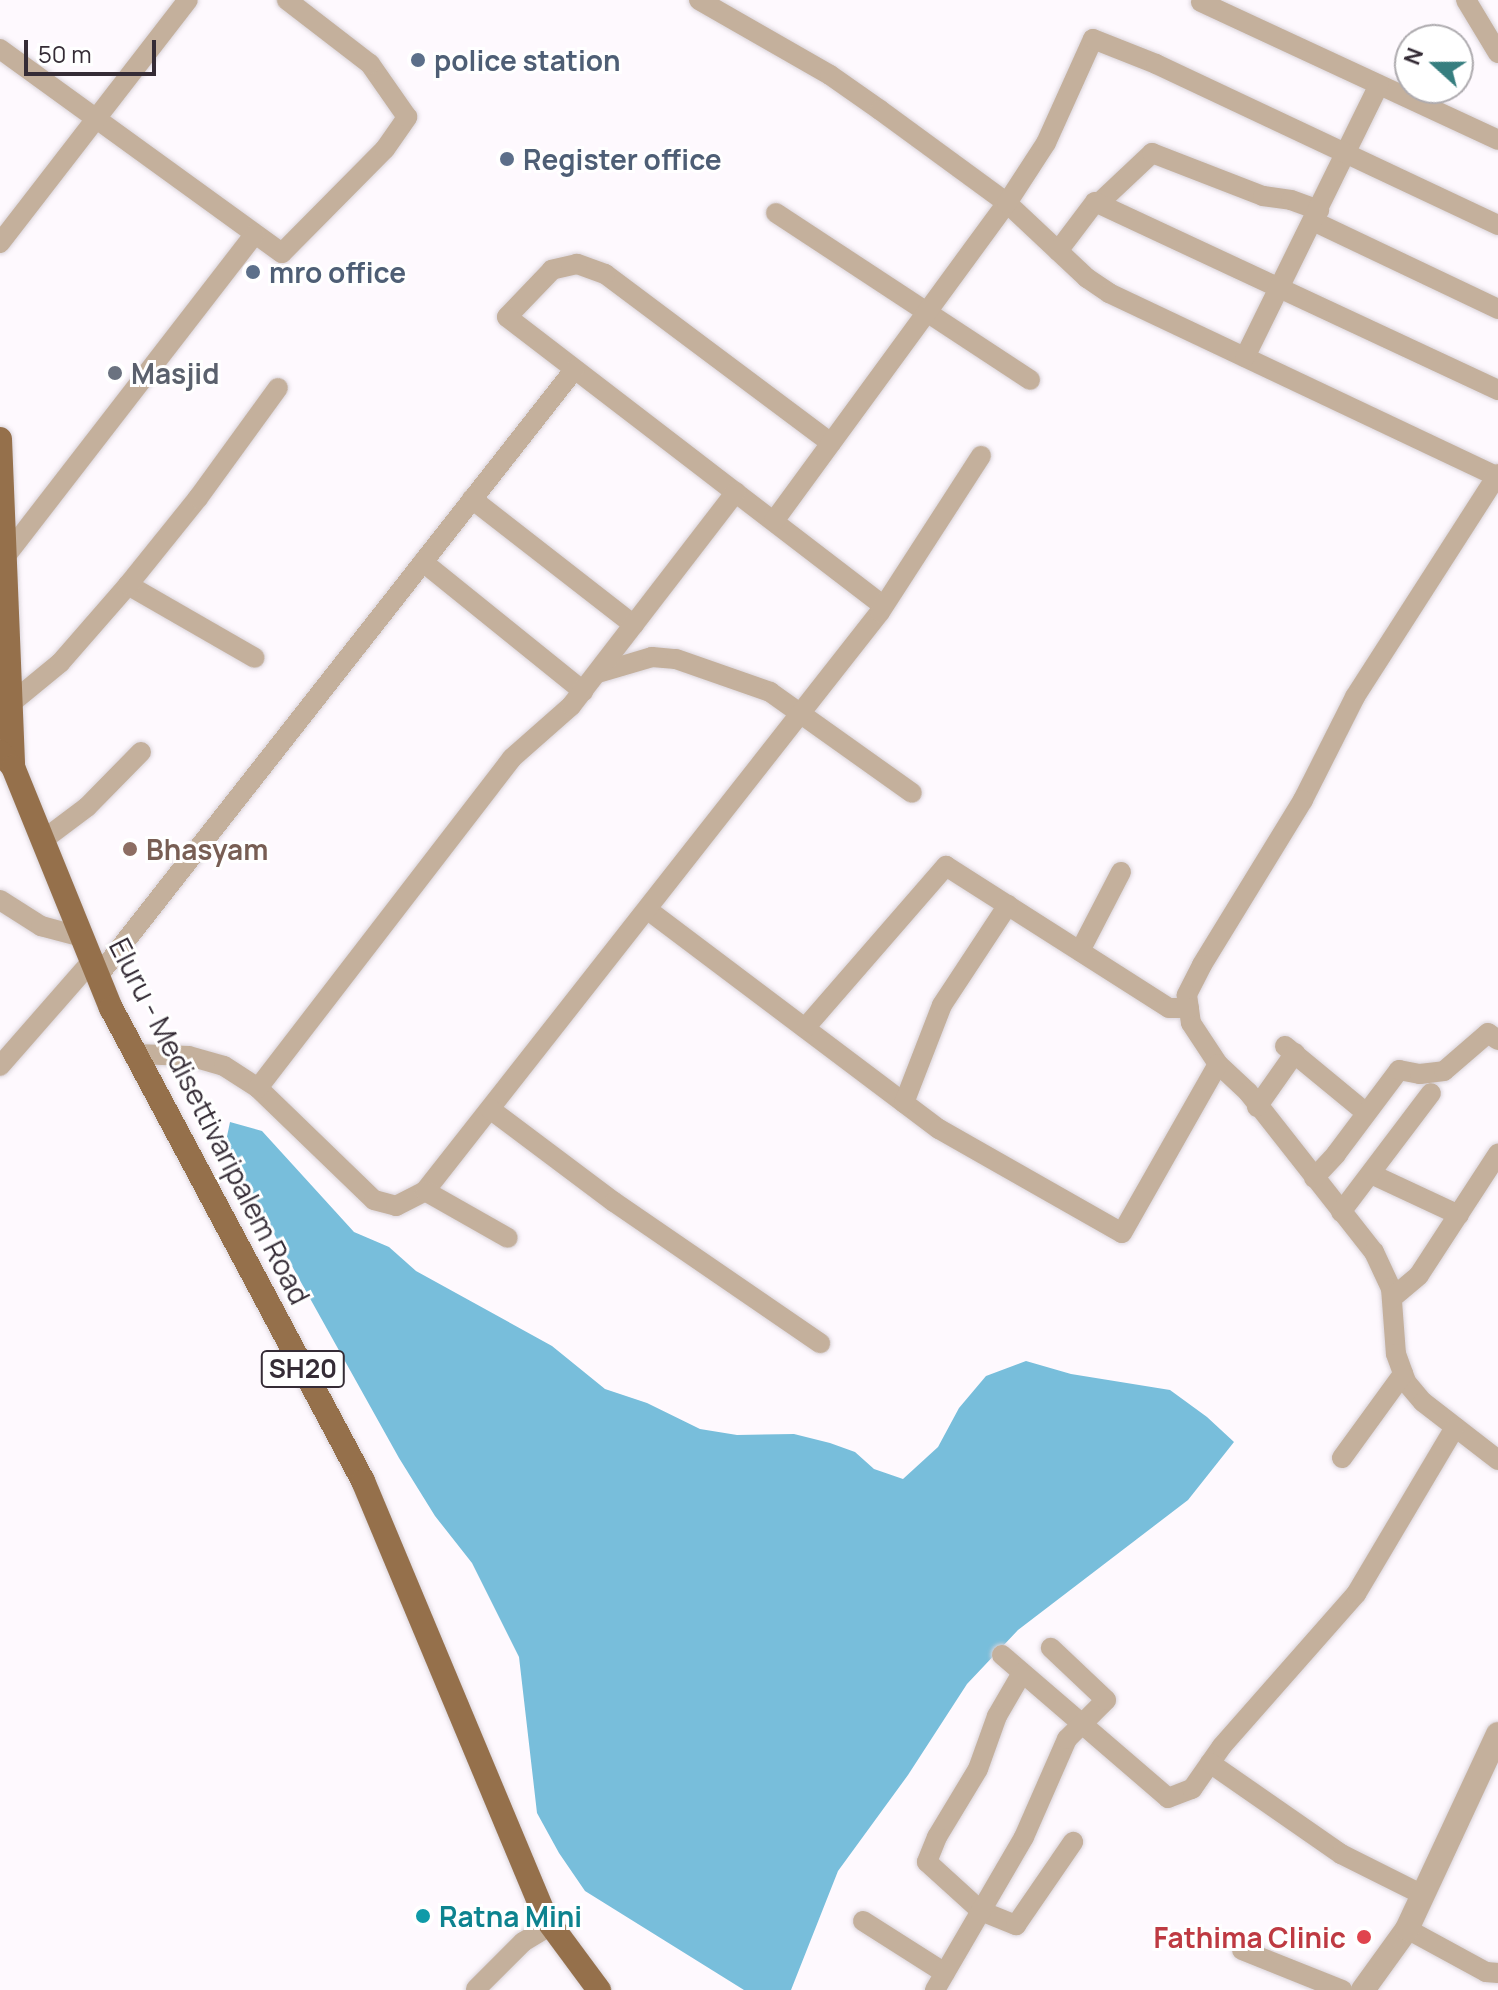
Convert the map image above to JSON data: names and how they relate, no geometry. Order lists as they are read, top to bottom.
{
  "streets": {
    "main road": ["Eluru - Medisettivaripalem Road", "SH20"]
  },
  "places": [
    "police station",
    "Register office",
    "mro office",
    "Masjid",
    "Bhasyam",
    "Ratna Mini",
    "Fathima Clinic"
  ],
  "scale_bar": "50 m",
  "north": "left"
}
